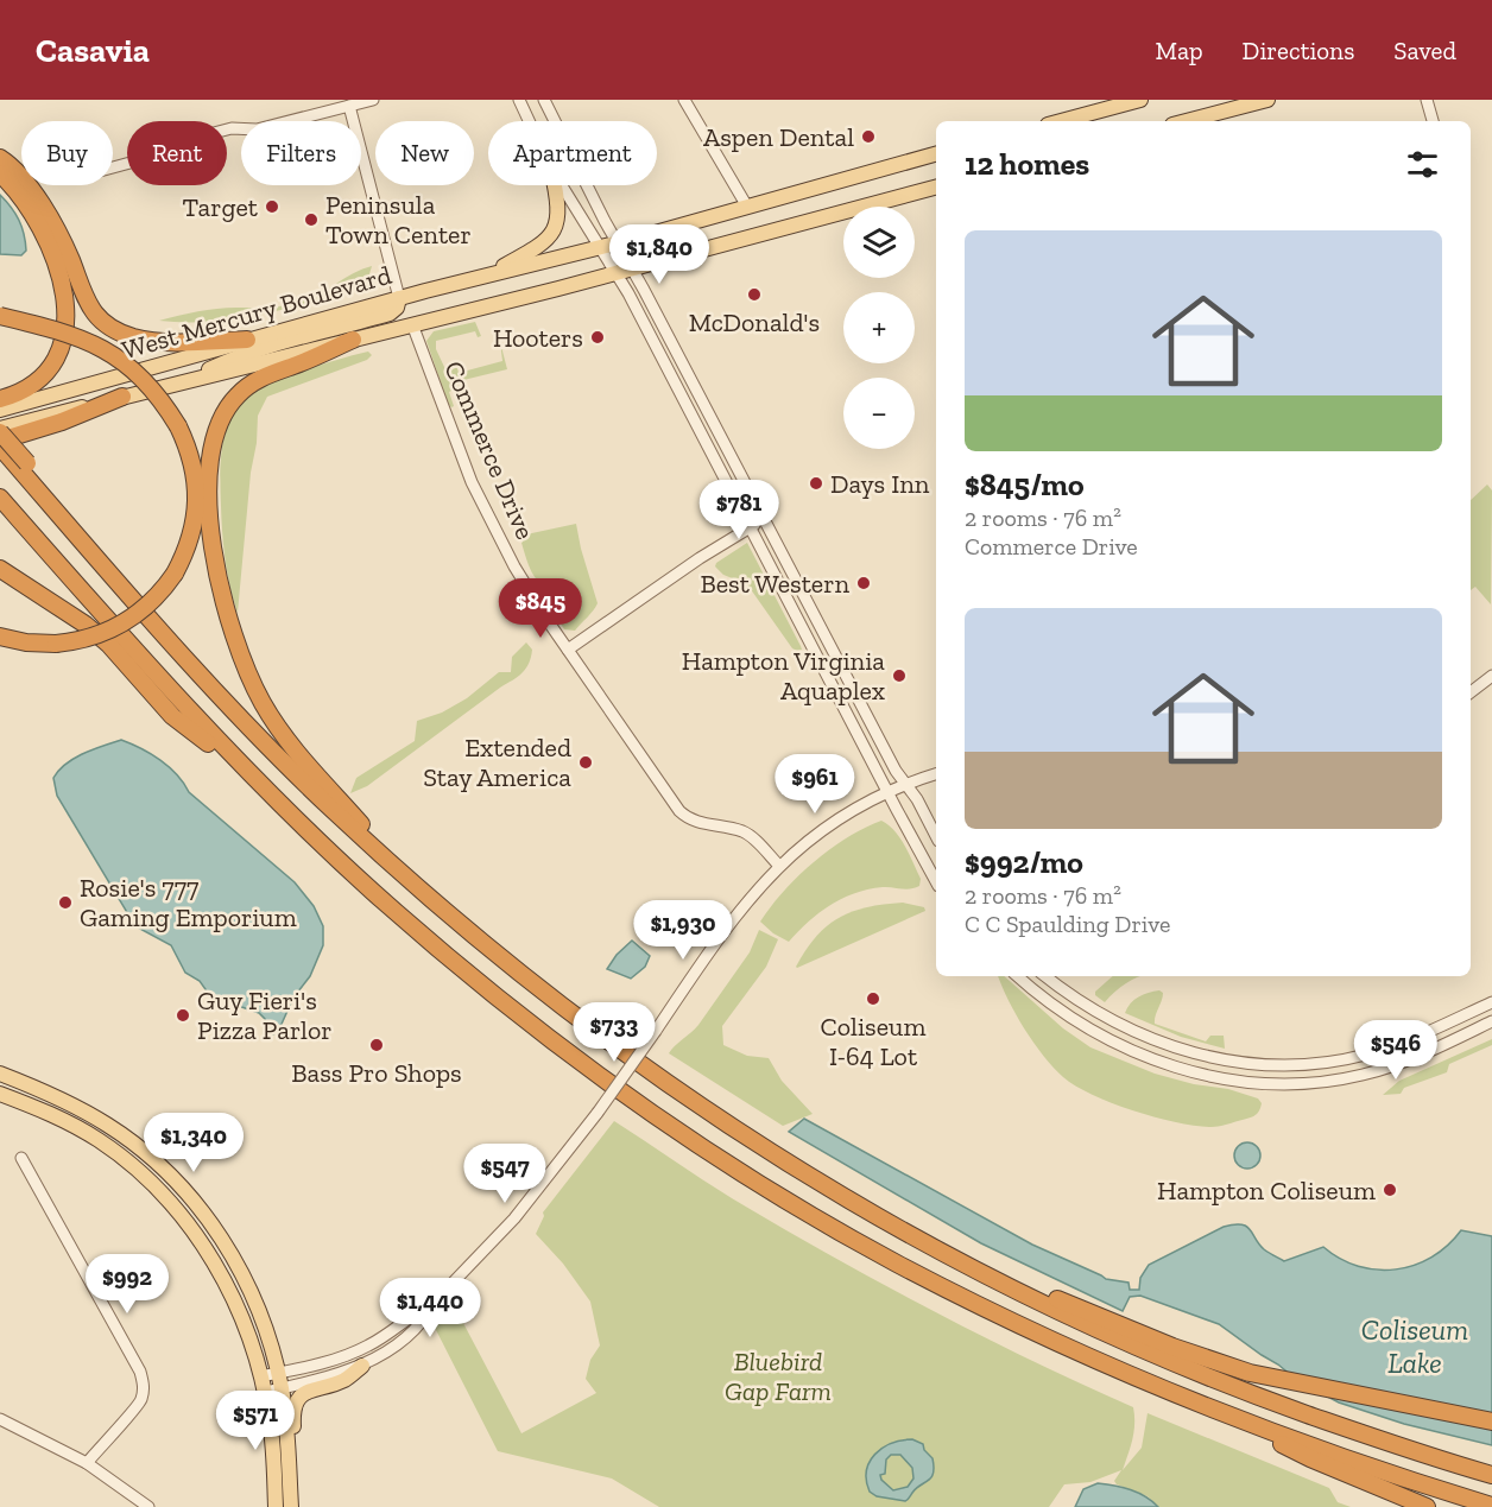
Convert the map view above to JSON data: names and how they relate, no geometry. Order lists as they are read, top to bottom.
{
  "streets": {
    "main road": ["West Mercury Boulevard"],
    "street": ["Commerce Drive"]
  },
  "crossings": [
    ["West Mercury Boulevard", "Commerce Drive"]
  ],
  "water": ["Coliseum Lake"],
  "parks": ["Bluebird Gap Farm"],
  "places": [
    "Aspen Dental",
    "Target",
    "Peninsula Town Center",
    "McDonald's",
    "Hooters",
    "Days Inn",
    "Best Western",
    "Hampton Virginia Aquaplex",
    "Extended Stay America",
    "Rosie's 777 Gaming Emporium",
    "Coliseum I-64 Lot",
    "Guy Fieri's Pizza Parlor",
    "Bass Pro Shops",
    "Hampton Coliseum"
  ],
  "page": {
    "header": "Casavia",
    "nav": ["Map", "Directions", "Saved"],
    "chip": [
      "Buy",
      "Rent",
      "Filters",
      "New",
      "Apartment"
    ],
    "heading": "12 homes",
    "map_buttons": ["+", "−"],
    "list": [
      {
        "name": "$845/mo",
        "note": "2 rooms · 76 m² · Commerce Drive"
      },
      {
        "name": "$992/mo",
        "note": "2 rooms · 76 m² · C C Spaulding Drive"
      }
    ],
    "price": [
      "$1,840",
      "$781",
      "$845",
      "$961",
      "$1,930",
      "$733",
      "$546",
      "$1,340",
      "$547",
      "$992",
      "$1,440",
      "$571"
    ]
  }
}
